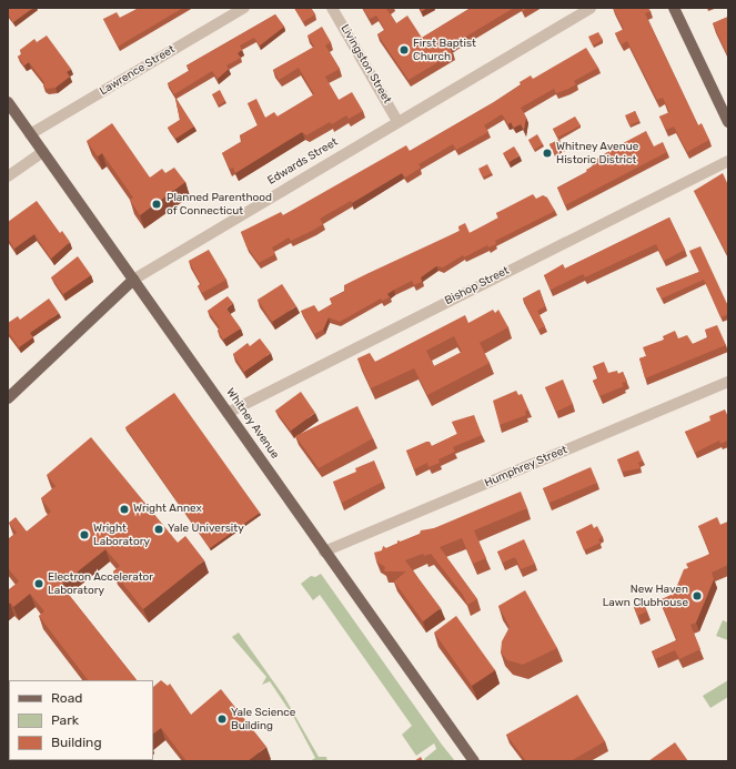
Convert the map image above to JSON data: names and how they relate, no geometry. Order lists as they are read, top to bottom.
{
  "streets": {
    "main road": ["Edwards Street", "Whitney Avenue"],
    "street": [
      "Livingston Street",
      "Lawrence Street",
      "Bishop Street",
      "Humphrey Street"
    ]
  },
  "crossings": [
    ["Livingston Street", "Edwards Street"],
    ["Lawrence Street", "Whitney Avenue"],
    ["Edwards Street", "Whitney Avenue"],
    ["Bishop Street", "Whitney Avenue"],
    ["Whitney Avenue", "Humphrey Street"]
  ],
  "places": [
    "First Baptist Church",
    "Whitney Avenue Historic District",
    "Planned Parenthood of Connecticut",
    "Wright Annex",
    "Yale University",
    "Wright Laboratory",
    "Electron Accelerator Laboratory",
    "New Haven Lawn Clubhouse",
    "Yale Science Building"
  ],
  "legend": ["Road", "Park", "Building"]
}
